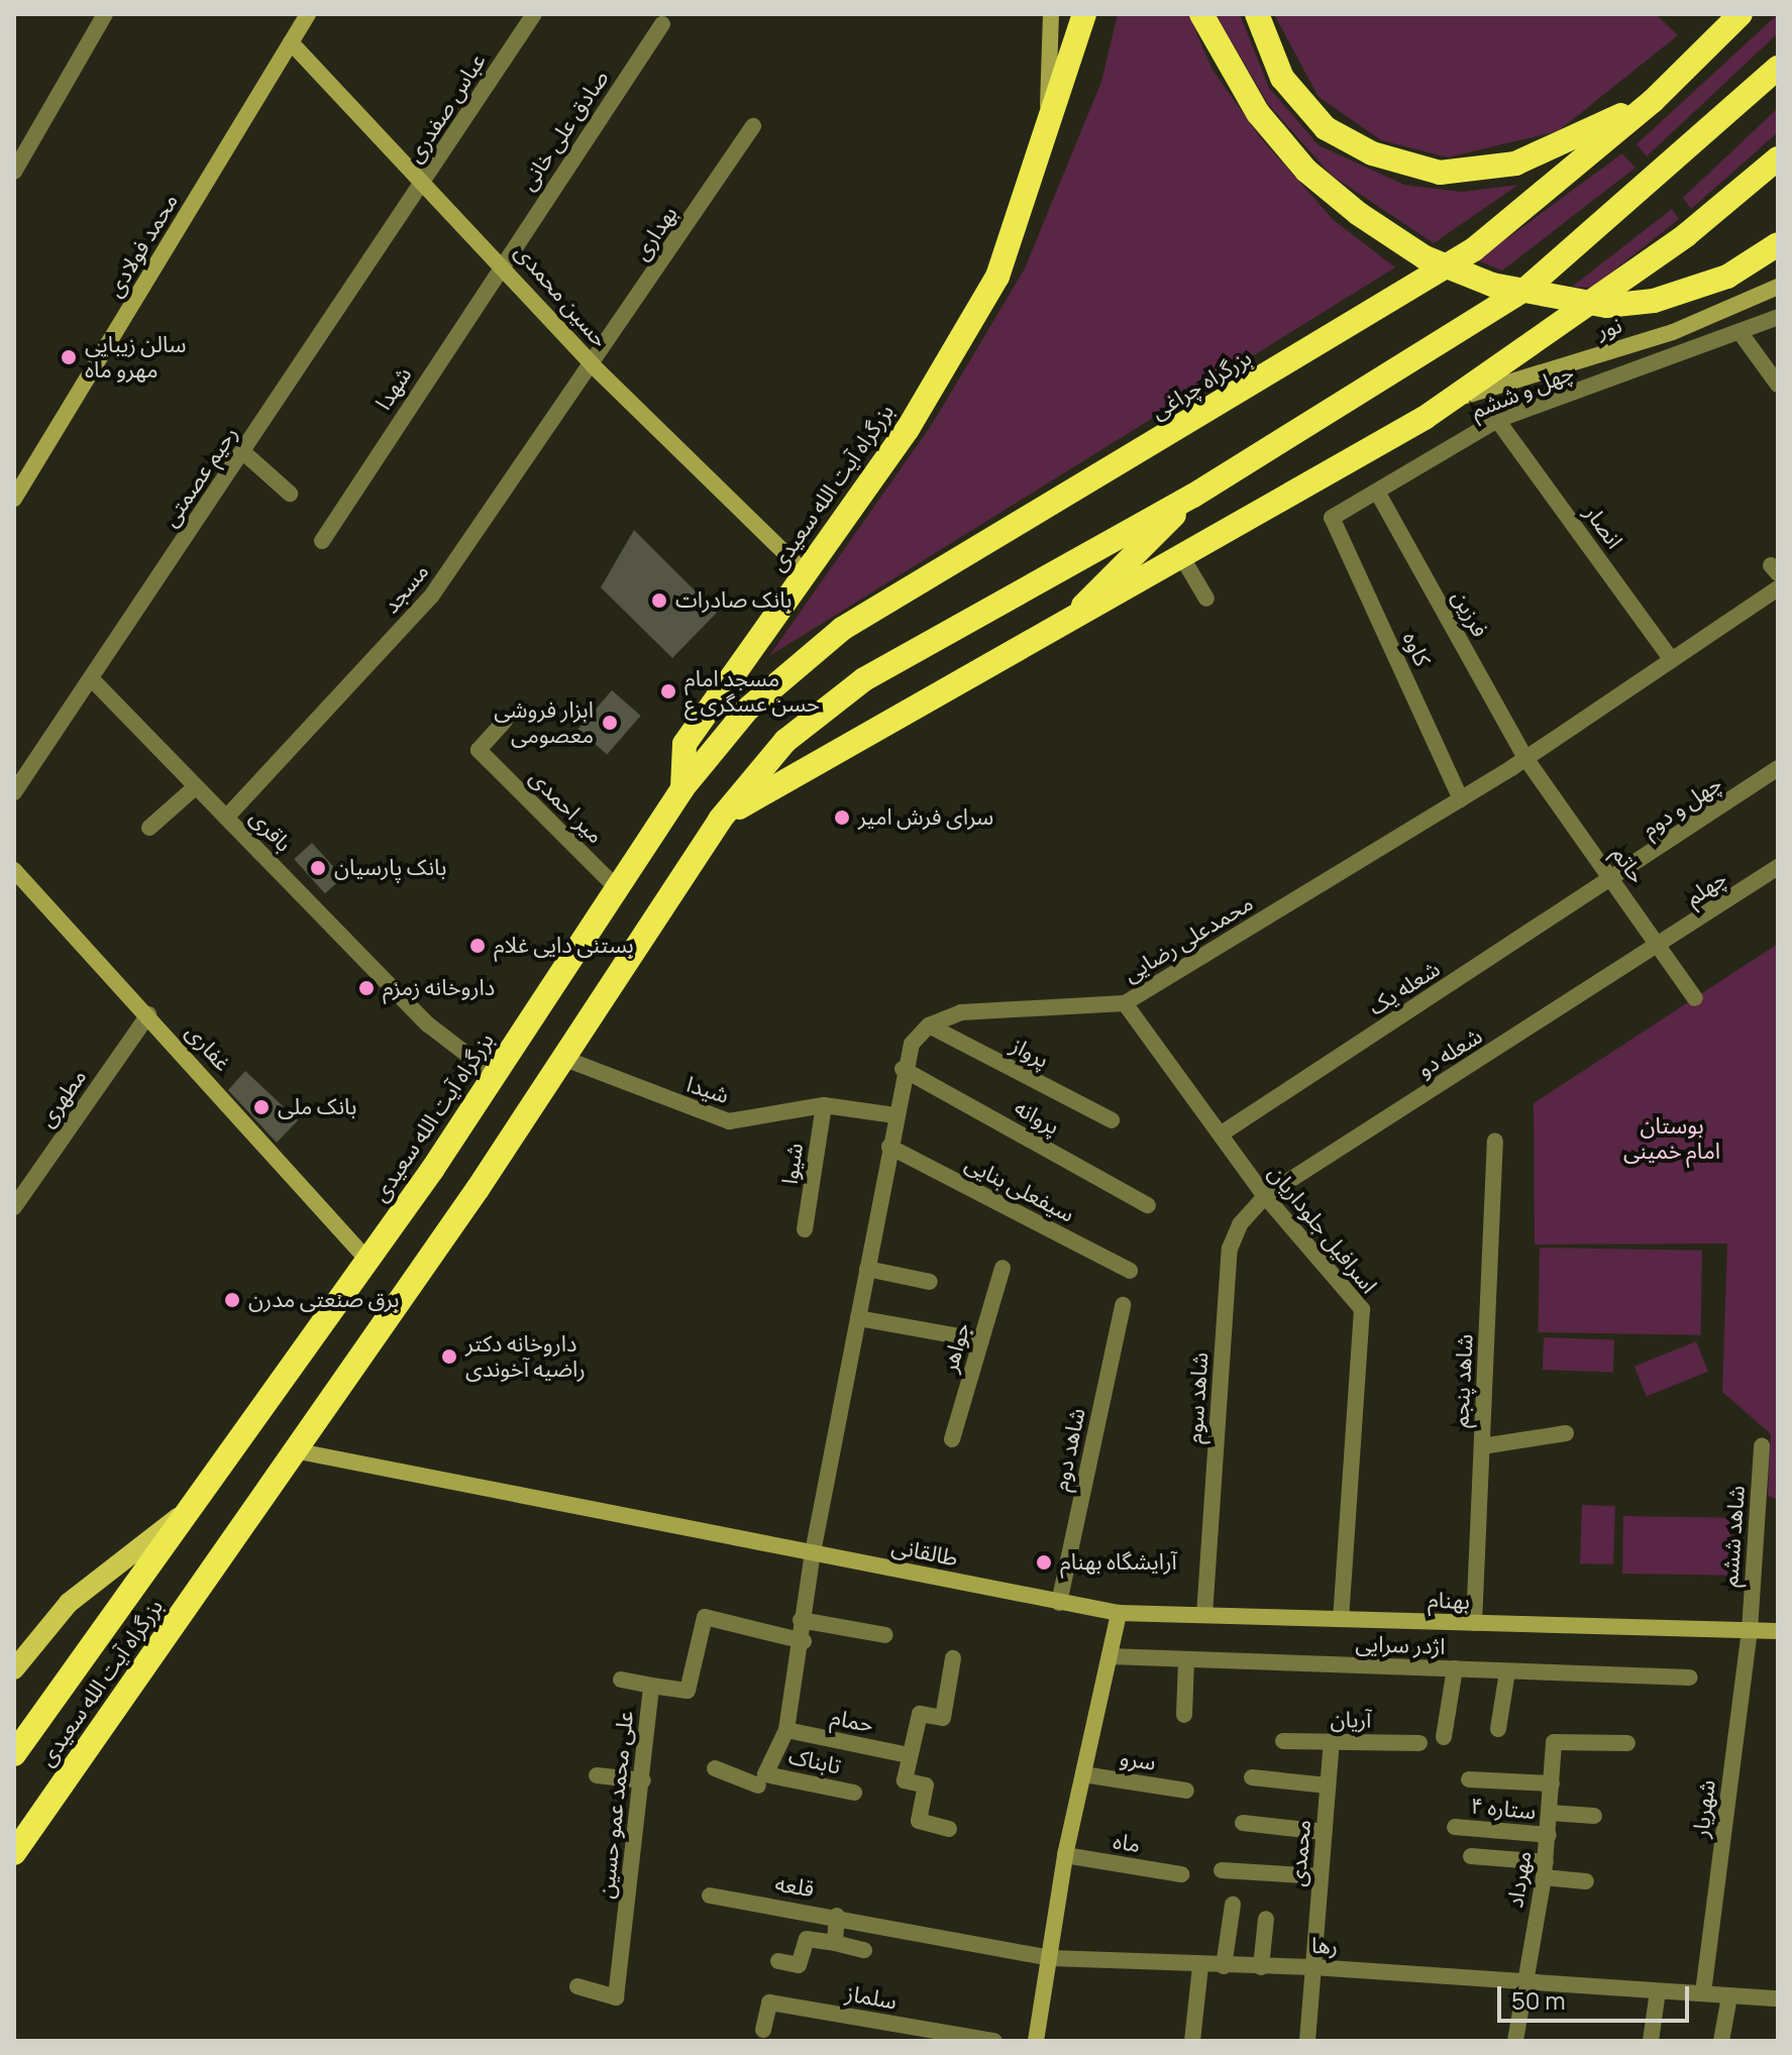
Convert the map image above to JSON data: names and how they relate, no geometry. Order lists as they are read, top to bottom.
{
  "streets": {
    "highway": ["بزرگراه چراغی", "بزرگراه آیت الله سعیدی"],
    "street": [
      "عباس صفدری",
      "صادق علی خانی",
      "بهداری",
      "محمد فولادی",
      "حسین محمدی",
      "نور",
      "شهدا",
      "چهل و ششم",
      "رحیم عصمتی",
      "انصار",
      "مسجد",
      "فرزین",
      "کاوه",
      "میر احمدی",
      "چهل و دوم",
      "باقری",
      "حاتم",
      "چهلم",
      "محمدعلی رضایی",
      "شعله یک",
      "غفاری",
      "پرواز",
      "شعله دو",
      "شیدا",
      "مطهری",
      "پروانه",
      "شیوا",
      "سیفعلی بنایی",
      "اسرافیل جلوداریان",
      "جواهر",
      "شاهد پنجم",
      "شاهد سوم",
      "شاهد دوم",
      "شاهد ششم",
      "طالقانی",
      "بهنام",
      "اژدر سرایی",
      "آریان",
      "حمام",
      "سرو",
      "تابناک",
      "علی محمد عمو حسین",
      "ستاره ۴",
      "شهریار",
      "ماه",
      "محمدی",
      "مهرداد",
      "قلعه",
      "رها",
      "سلماز"
    ]
  },
  "crossings": [
    ["عباس صفدری", "حسین محمدی"],
    ["عباس صفدری", "رحیم عصمتی"],
    ["صادق علی خانی", "حسین محمدی"],
    ["صادق علی خانی", "شهدا"],
    ["بهداری", "حسین محمدی"],
    ["بهداری", "مسجد"],
    ["محمد فولادی", "حسین محمدی"],
    ["حسین محمدی", "شهدا"],
    ["حسین محمدی", "رحیم عصمتی"],
    ["حسین محمدی", "بزرگراه آیت الله سعیدی"],
    ["حسین محمدی", "مسجد"],
    ["بزرگراه چراغی", "بزرگراه آیت الله سعیدی"],
    ["چهل و ششم", "انصار"],
    ["چهل و ششم", "فرزین"],
    ["چهل و ششم", "کاوه"],
    ["رحیم عصمتی", "باقری"],
    ["بزرگراه آیت الله سعیدی", "میر احمدی"],
    ["بزرگراه آیت الله سعیدی", "باقری"],
    ["بزرگراه آیت الله سعیدی", "غفاری"],
    ["بزرگراه آیت الله سعیدی", "شیدا"],
    ["بزرگراه آیت الله سعیدی", "طالقانی"],
    ["انصار", "محمدعلی رضایی"],
    ["مسجد", "باقری"],
    ["فرزین", "حاتم"],
    ["فرزین", "محمدعلی رضایی"],
    ["کاوه", "محمدعلی رضایی"],
    ["چهل و دوم", "حاتم"],
    ["چهل و دوم", "شعله یک"],
    ["حاتم", "چهلم"],
    ["حاتم", "محمدعلی رضایی"],
    ["حاتم", "شعله یک"],
    ["حاتم", "شعله دو"],
    ["چهلم", "شعله دو"],
    ["محمدعلی رضایی", "پرواز"],
    ["محمدعلی رضایی", "اسرافیل جلوداریان"],
    ["شعله یک", "اسرافیل جلوداریان"],
    ["غفاری", "مطهری"],
    ["شعله دو", "اسرافیل جلوداریان"],
    ["شعله دو", "شاهد سوم"],
    ["شیدا", "شیوا"],
    ["اسرافیل جلوداریان", "شاهد سوم"],
    ["اسرافیل جلوداریان", "بهنام"],
    ["شاهد پنجم", "بهنام"],
    ["شاهد سوم", "بهنام"],
    ["شاهد دوم", "طالقانی"],
    ["شاهد ششم", "بهنام"],
    ["شاهد ششم", "شهریار"],
    ["طالقانی", "بهنام"],
    ["بهنام", "شهریار"],
    ["آریان", "محمدی"],
    ["ستاره ۴", "مهرداد"],
    ["شهریار", "رها"],
    ["محمدی", "رها"],
    ["مهرداد", "رها"],
    ["قلعه", "رها"]
  ],
  "parks": ["بوستان امام خمینی"],
  "places": [
    "سالن زیبایی مهرو ماه",
    "بانک صادرات",
    "مسجد امام حسن عسگری ع",
    "ابزار فروشی معصومی",
    "سرای فرش امیر",
    "بانک پارسیان",
    "بستنی دایی غلام",
    "داروخانه زمزم",
    "بانک ملی",
    "برق صنعتی مدرن",
    "داروخانه دکتر راضیه آخوندی",
    "آرایشگاه بهنام"
  ],
  "scale_bar": "50 m"
}
